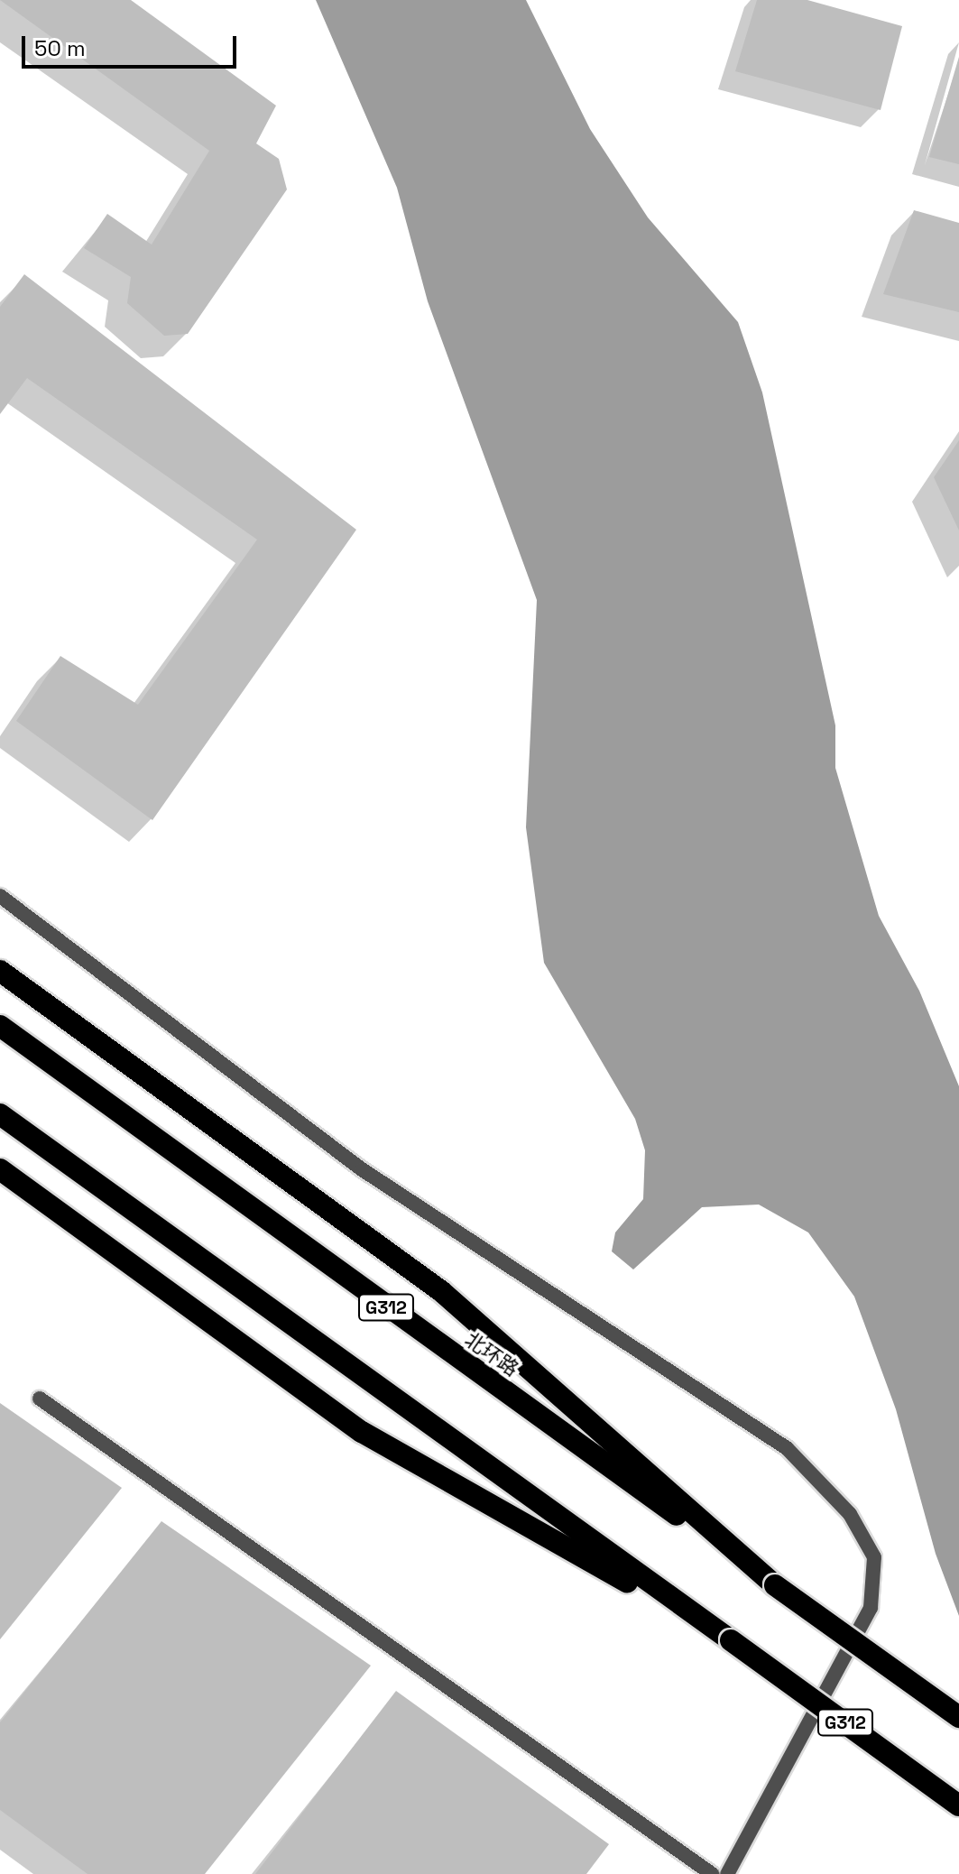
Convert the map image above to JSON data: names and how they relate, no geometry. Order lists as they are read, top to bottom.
{
  "streets": {
    "highway": ["G312", "北环路"]
  },
  "scale_bar": "50 m"
}
